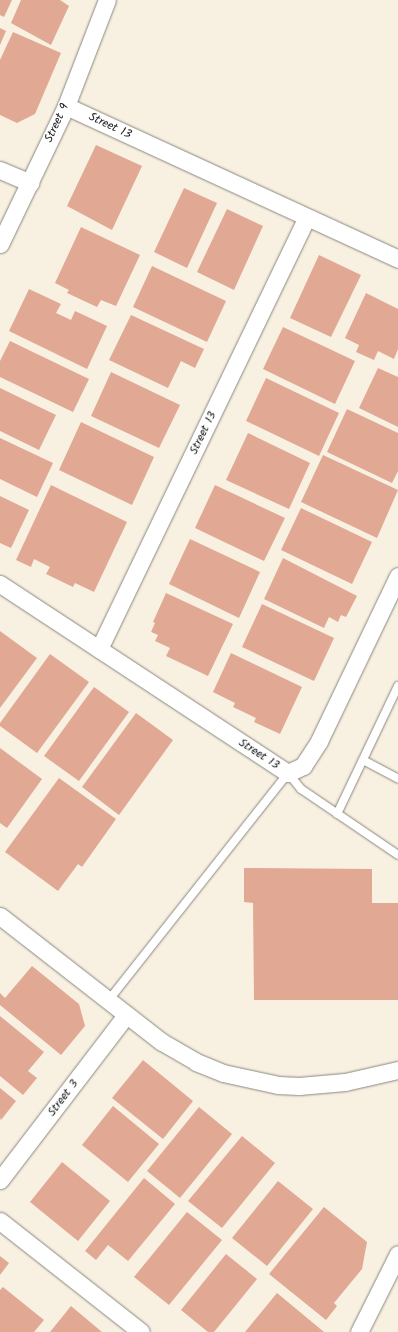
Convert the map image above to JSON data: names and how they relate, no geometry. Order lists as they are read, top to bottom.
{
  "streets": {
    "street": ["Street 9", "Street 13", "Street 3"]
  },
  "crossings": [
    ["Street 9", "Street 13"]
  ]
}
